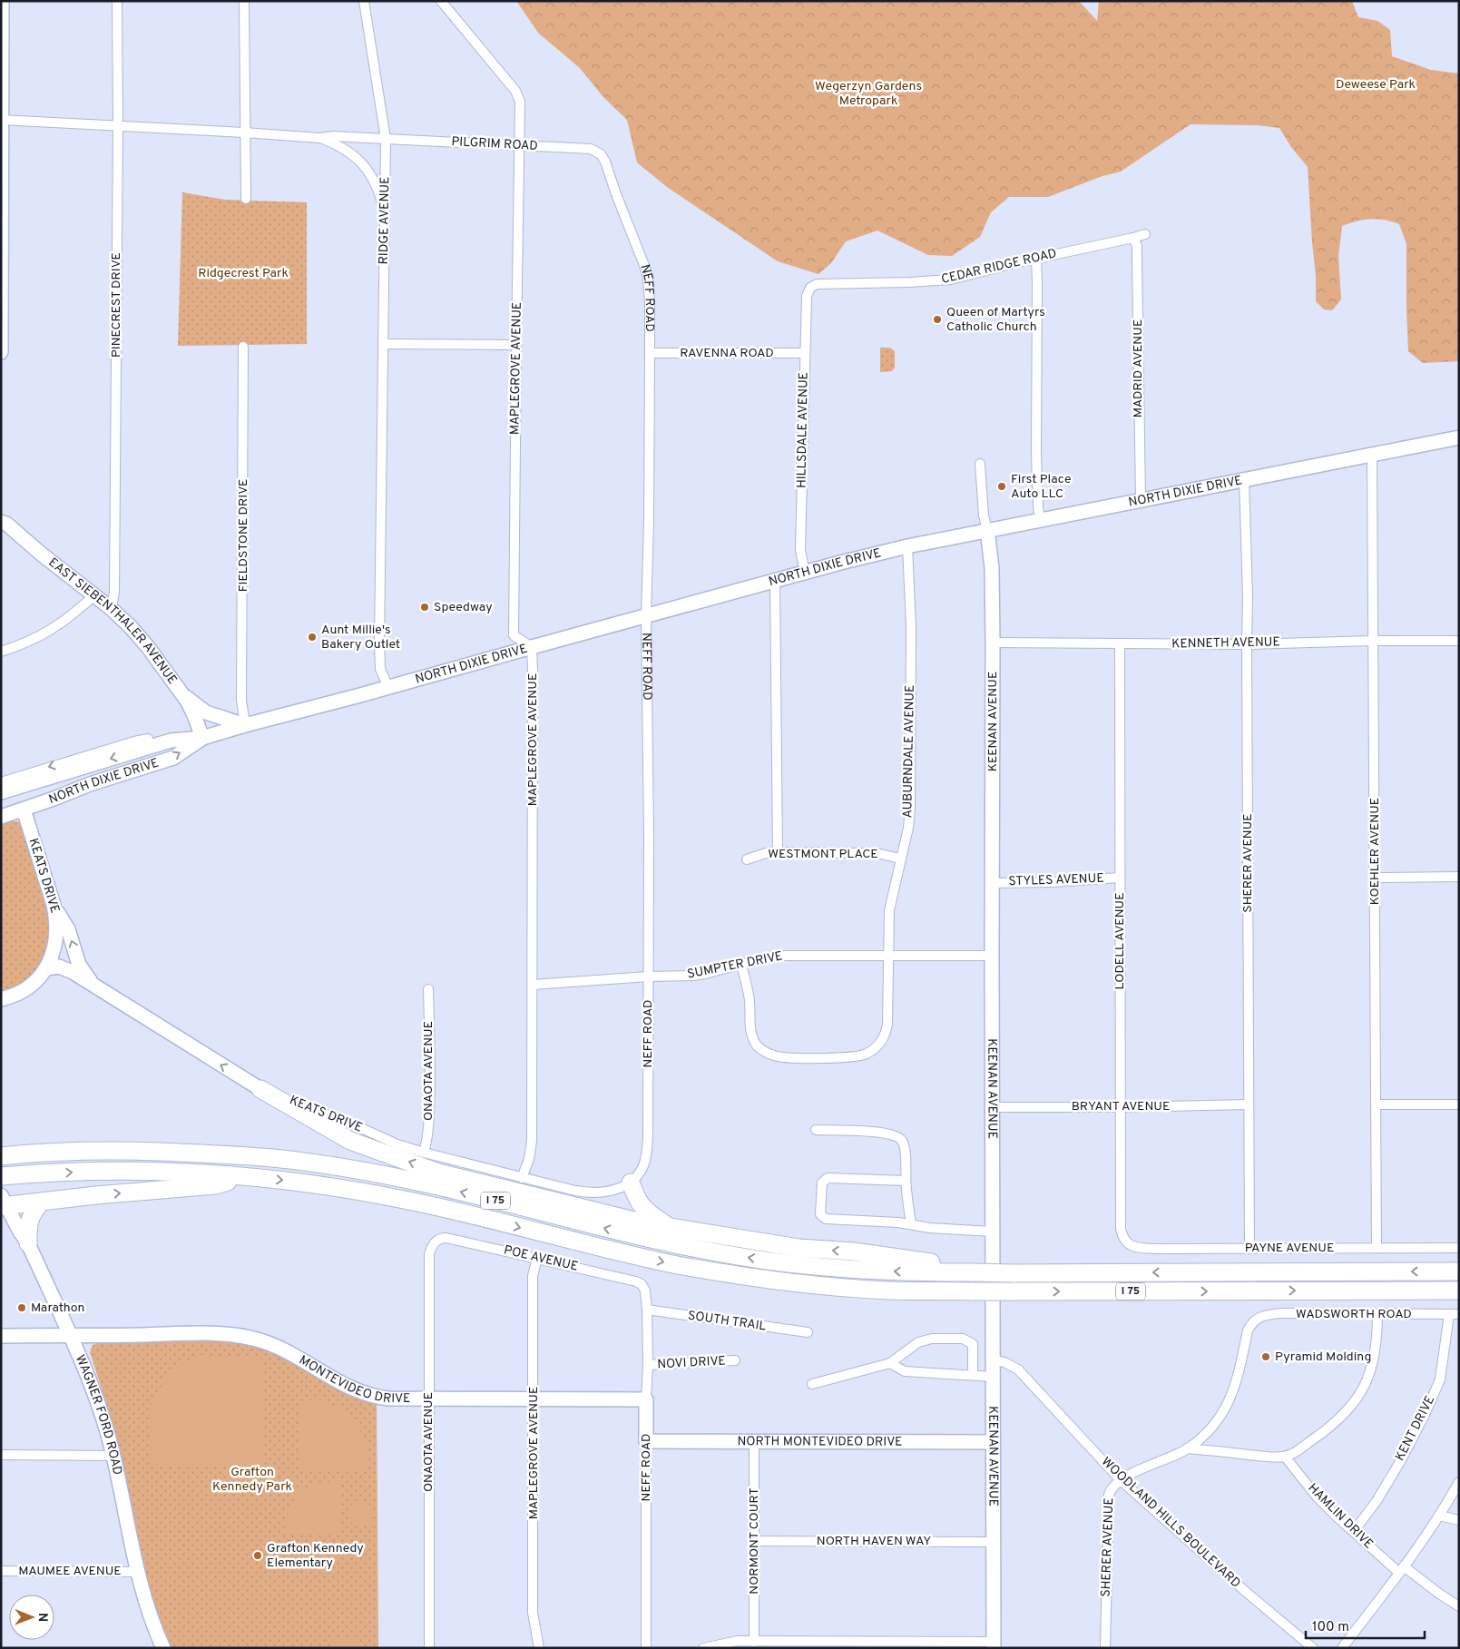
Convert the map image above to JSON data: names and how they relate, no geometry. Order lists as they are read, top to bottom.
{
  "streets": {
    "highway": ["I 75"],
    "main road": [
      "NEFF ROAD",
      "NORTH DIXIE DRIVE",
      "EAST SIEBENTHALER AVENUE",
      "KEENAN AVENUE",
      "KEATS DRIVE",
      "MONTEVIDEO DRIVE",
      "WAGNER FORD ROAD",
      "NORTH MONTEVIDEO DRIVE"
    ],
    "street": [
      "PILGRIM ROAD",
      "RIDGE AVENUE",
      "CEDAR RIDGE ROAD",
      "PINECREST DRIVE",
      "RAVENNA ROAD",
      "MAPLEGROVE AVENUE",
      "MADRID AVENUE",
      "HILLSDALE AVENUE",
      "FIELDSTONE DRIVE",
      "KENNETH AVENUE",
      "AUBURNDALE AVENUE",
      "KOEHLER AVENUE",
      "WESTMONT PLACE",
      "SHERER AVENUE",
      "STYLES AVENUE",
      "LODELL AVENUE",
      "SUMPTER DRIVE",
      "ONAOTA AVENUE",
      "BRYANT AVENUE",
      "PAYNE AVENUE",
      "POE AVENUE",
      "WADSWORTH ROAD",
      "SOUTH TRAIL",
      "NOVI DRIVE",
      "KENT DRIVE",
      "HAMLIN DRIVE",
      "WOODLAND HILLS BOULEVARD",
      "NORMONT COURT",
      "NORTH HAVEN WAY",
      "MAUMEE AVENUE"
    ]
  },
  "crossings": [
    ["PILGRIM ROAD", "RIDGE AVENUE"],
    ["PILGRIM ROAD", "NEFF ROAD"],
    ["PILGRIM ROAD", "MAPLEGROVE AVENUE"],
    ["RIDGE AVENUE", "NORTH DIXIE DRIVE"],
    ["CEDAR RIDGE ROAD", "MADRID AVENUE"],
    ["CEDAR RIDGE ROAD", "HILLSDALE AVENUE"],
    ["NEFF ROAD", "RAVENNA ROAD"],
    ["NEFF ROAD", "NORTH DIXIE DRIVE"],
    ["NEFF ROAD", "KEATS DRIVE"],
    ["NEFF ROAD", "SUMPTER DRIVE"],
    ["NEFF ROAD", "POE AVENUE"],
    ["NEFF ROAD", "SOUTH TRAIL"],
    ["NEFF ROAD", "NOVI DRIVE"],
    ["NEFF ROAD", "MONTEVIDEO DRIVE"],
    ["NEFF ROAD", "NORTH MONTEVIDEO DRIVE"],
    ["PINECREST DRIVE", "EAST SIEBENTHALER AVENUE"],
    ["RAVENNA ROAD", "HILLSDALE AVENUE"],
    ["MAPLEGROVE AVENUE", "NORTH DIXIE DRIVE"],
    ["MAPLEGROVE AVENUE", "KEATS DRIVE"],
    ["MAPLEGROVE AVENUE", "SUMPTER DRIVE"],
    ["MAPLEGROVE AVENUE", "POE AVENUE"],
    ["MAPLEGROVE AVENUE", "MONTEVIDEO DRIVE"],
    ["MADRID AVENUE", "NORTH DIXIE DRIVE"],
    ["HILLSDALE AVENUE", "NORTH DIXIE DRIVE"],
    ["NORTH DIXIE DRIVE", "FIELDSTONE DRIVE"],
    ["NORTH DIXIE DRIVE", "EAST SIEBENTHALER AVENUE"],
    ["NORTH DIXIE DRIVE", "KEENAN AVENUE"],
    ["NORTH DIXIE DRIVE", "AUBURNDALE AVENUE"],
    ["NORTH DIXIE DRIVE", "KOEHLER AVENUE"],
    ["NORTH DIXIE DRIVE", "SHERER AVENUE"],
    ["NORTH DIXIE DRIVE", "KEATS DRIVE"],
    ["KENNETH AVENUE", "KEENAN AVENUE"],
    ["KENNETH AVENUE", "KOEHLER AVENUE"],
    ["KENNETH AVENUE", "SHERER AVENUE"],
    ["KENNETH AVENUE", "LODELL AVENUE"],
    ["KEENAN AVENUE", "STYLES AVENUE"],
    ["KEENAN AVENUE", "SUMPTER DRIVE"],
    ["KEENAN AVENUE", "BRYANT AVENUE"],
    ["KEENAN AVENUE", "NORTH MONTEVIDEO DRIVE"],
    ["KEENAN AVENUE", "WOODLAND HILLS BOULEVARD"],
    ["KEENAN AVENUE", "NORTH HAVEN WAY"],
    ["AUBURNDALE AVENUE", "WESTMONT PLACE"],
    ["AUBURNDALE AVENUE", "SUMPTER DRIVE"],
    ["KOEHLER AVENUE", "PAYNE AVENUE"],
    ["SHERER AVENUE", "BRYANT AVENUE"],
    ["SHERER AVENUE", "PAYNE AVENUE"],
    ["SHERER AVENUE", "WADSWORTH ROAD"],
    ["SHERER AVENUE", "WOODLAND HILLS BOULEVARD"],
    ["KEATS DRIVE", "ONAOTA AVENUE"],
    ["STYLES AVENUE", "LODELL AVENUE"],
    ["LODELL AVENUE", "BRYANT AVENUE"],
    ["LODELL AVENUE", "PAYNE AVENUE"],
    ["ONAOTA AVENUE", "POE AVENUE"],
    ["ONAOTA AVENUE", "MONTEVIDEO DRIVE"],
    ["WADSWORTH ROAD", "KENT DRIVE"],
    ["MONTEVIDEO DRIVE", "WAGNER FORD ROAD"],
    ["WAGNER FORD ROAD", "MAUMEE AVENUE"],
    ["KENT DRIVE", "HAMLIN DRIVE"],
    ["NORTH MONTEVIDEO DRIVE", "NORMONT COURT"],
    ["NORMONT COURT", "NORTH HAVEN WAY"]
  ],
  "parks": [
    "Deweese Park",
    "Wegerzyn Gardens Metropark",
    "Ridgecrest Park",
    "Grafton Kennedy Park"
  ],
  "places": [
    "Queen of Martyrs Catholic Church",
    "First Place Auto LLC",
    "Speedway",
    "Aunt Millie's Bakery Outlet",
    "Marathon",
    "Pyramid Molding",
    "Grafton Kennedy Elementary"
  ],
  "scale_bar": "100 m",
  "north": "right"
}
